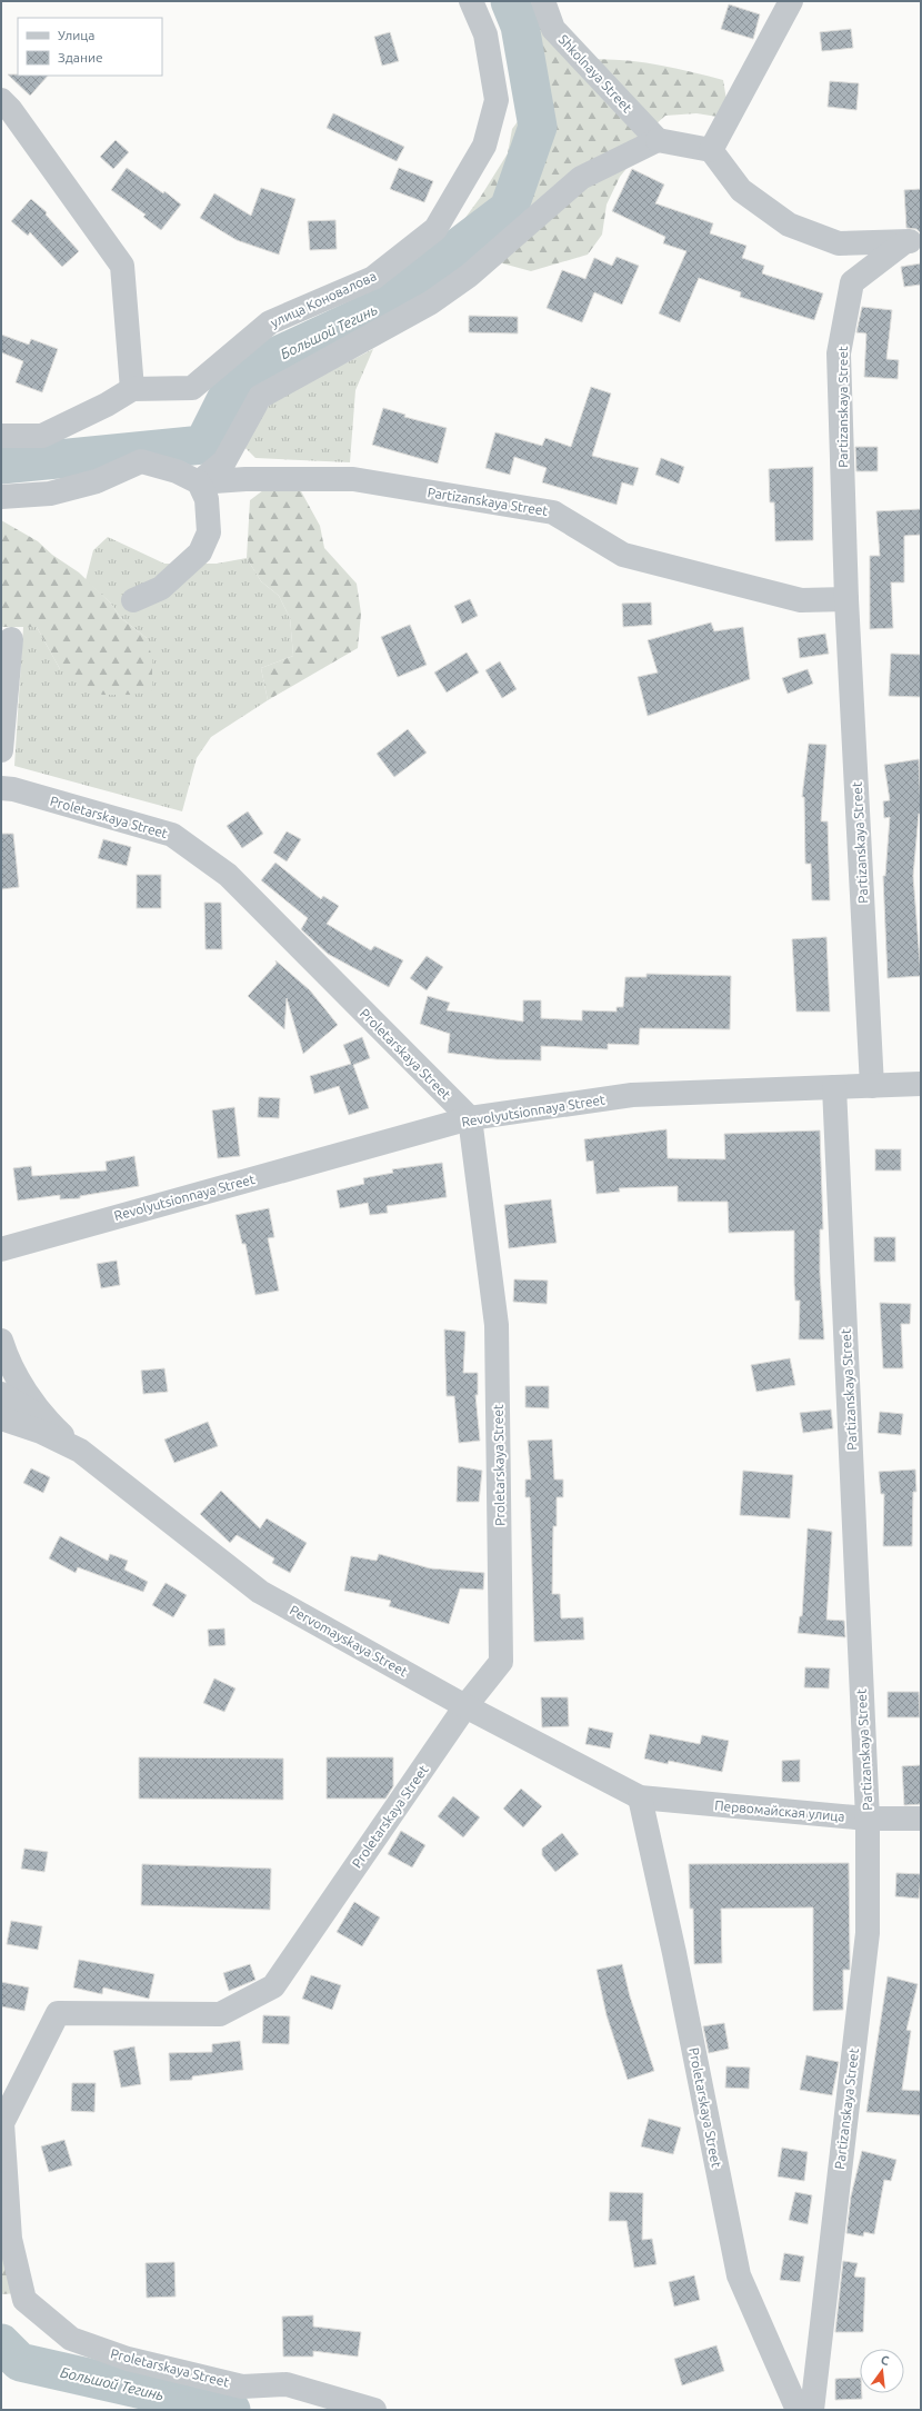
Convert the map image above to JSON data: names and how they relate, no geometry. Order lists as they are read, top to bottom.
{
  "streets": {
    "street": [
      "Shkolnaya Street",
      "улица Коновалова",
      "Partizanskaya Street",
      "Proletarskaya Street",
      "Revolyutsionnaya Street",
      "Pervomayskaya Street",
      "Первомайская улица"
    ]
  },
  "crossings": [
    ["Partizanskaya Street", "Revolyutsionnaya Street"],
    ["Partizanskaya Street", "Первомайская улица"],
    ["Proletarskaya Street", "Revolyutsionnaya Street"],
    ["Proletarskaya Street", "Pervomayskaya Street"],
    ["Proletarskaya Street", "Первомайская улица"],
    ["Pervomayskaya Street", "Первомайская улица"]
  ],
  "water": ["Большой Тегинь"],
  "legend": ["Улица", "Здание"],
  "north": "top"
}
